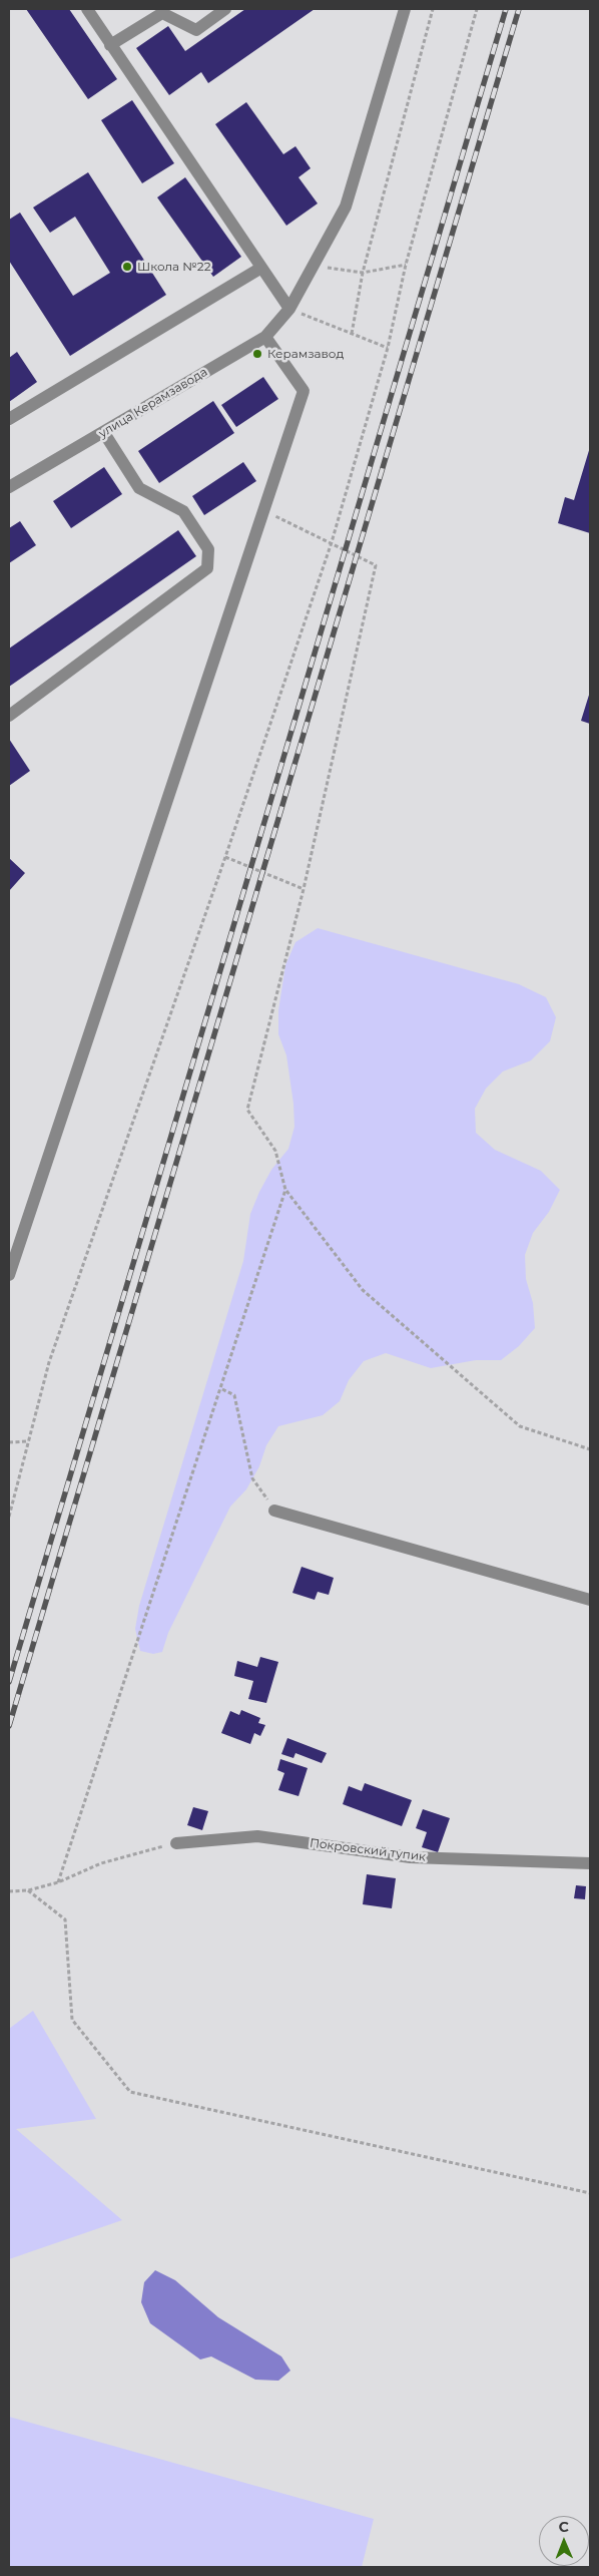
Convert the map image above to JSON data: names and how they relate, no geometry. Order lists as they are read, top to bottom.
{
  "streets": {
    "street": ["улица Керамзавода", "Покровский тупик"]
  },
  "places": ["Школа №22", "Керамзавод"],
  "north": "top"
}
